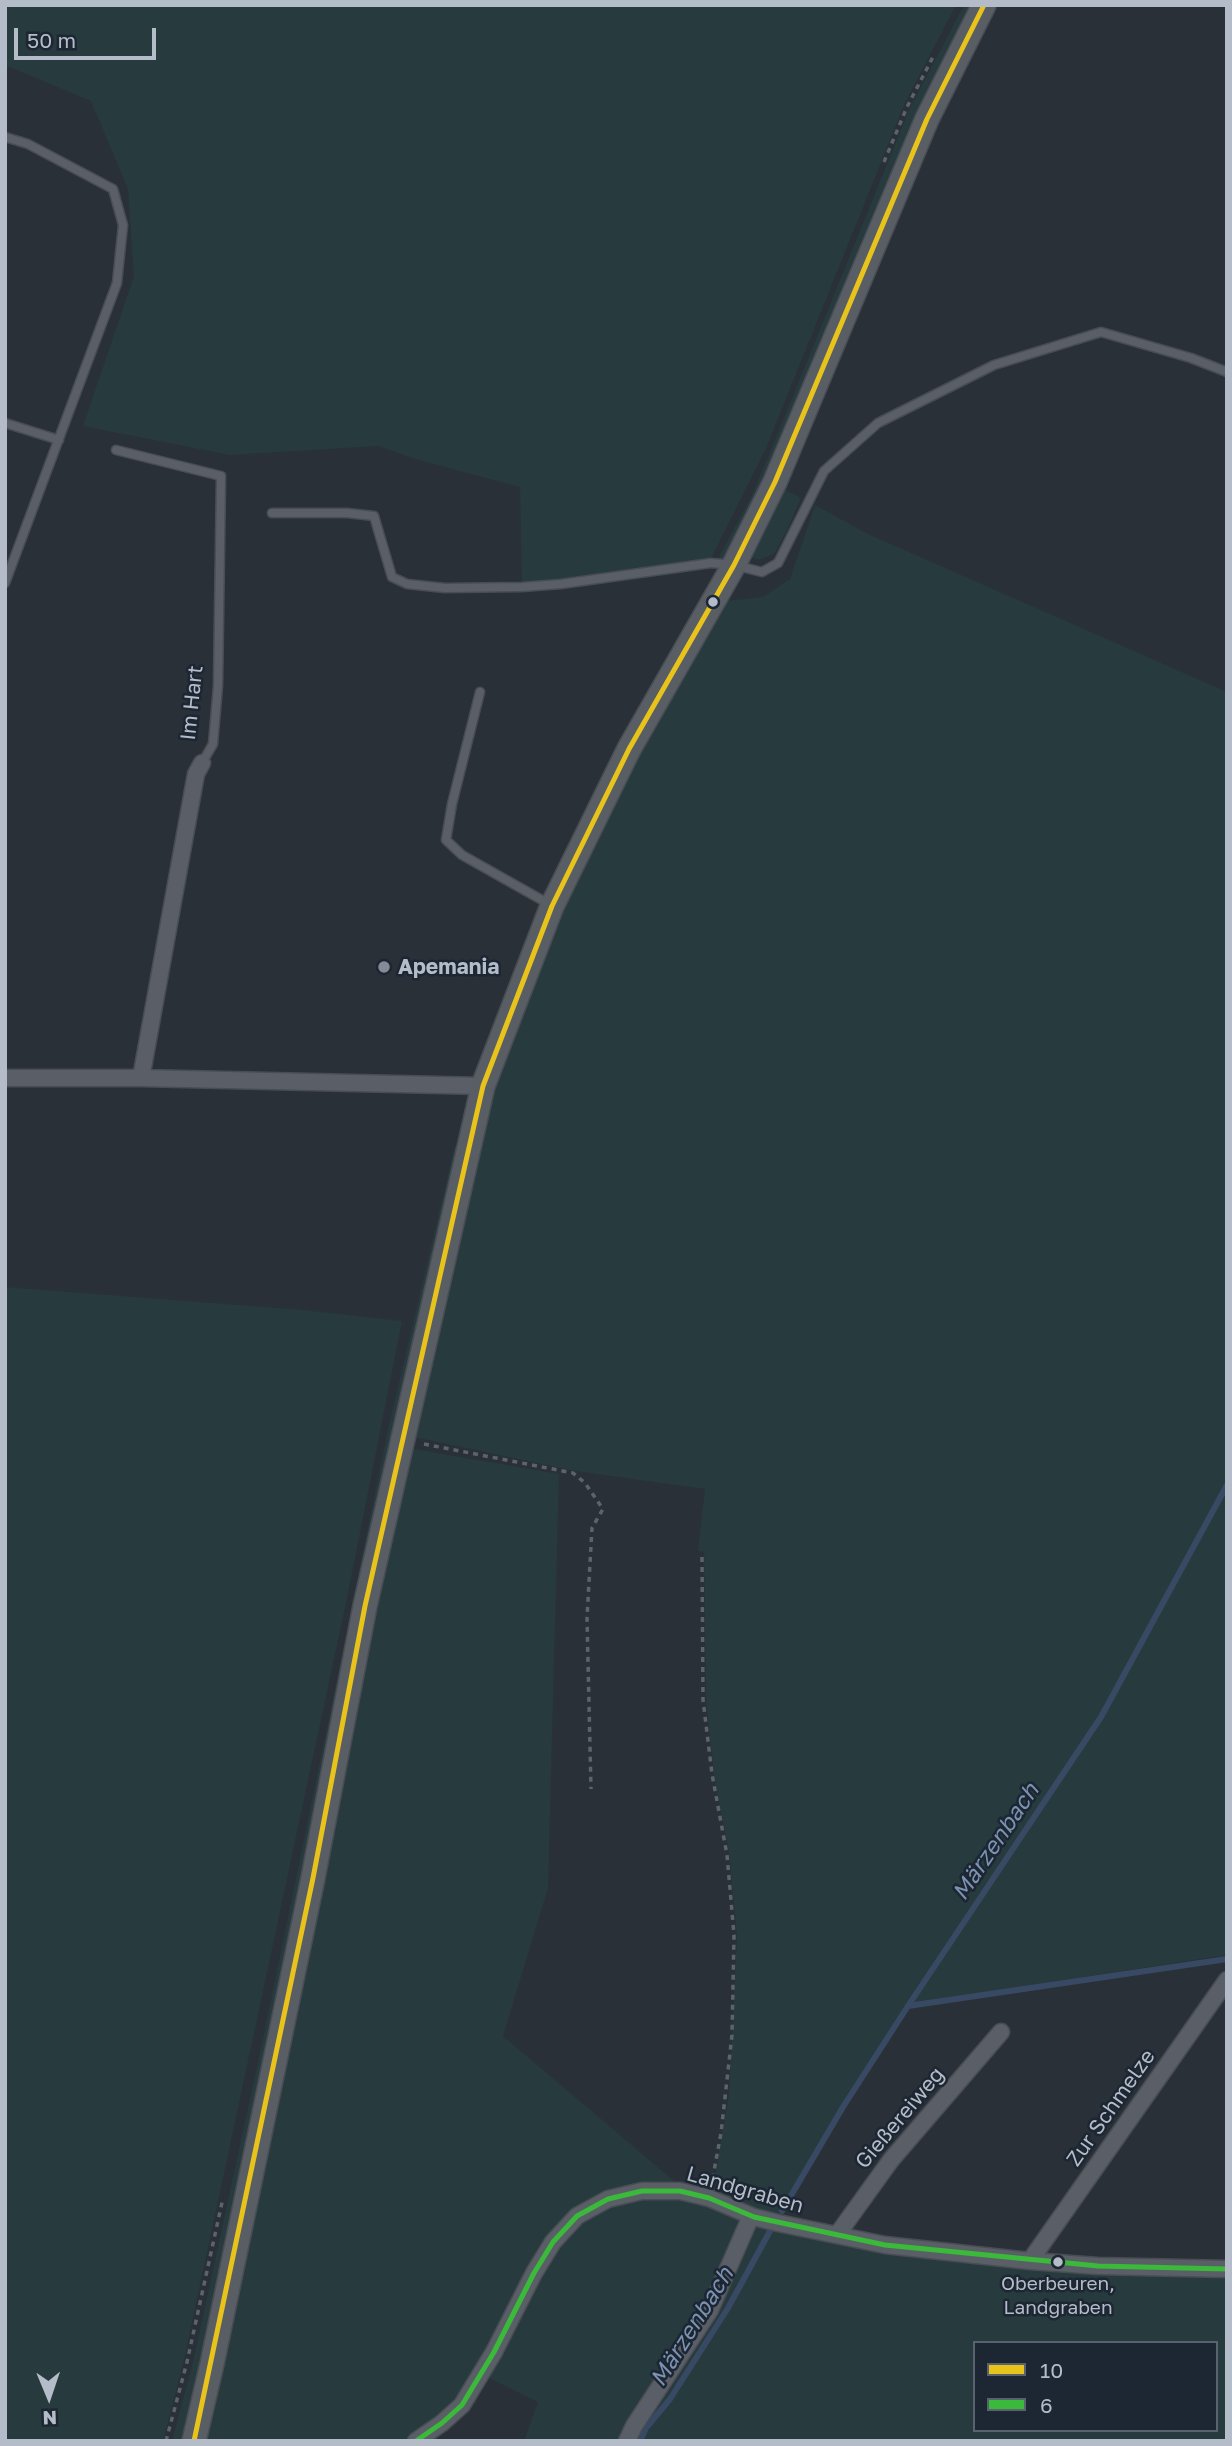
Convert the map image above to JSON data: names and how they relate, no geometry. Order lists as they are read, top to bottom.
{
  "streets": {
    "street": [
      "Im Hart",
      "Zur Schmelze",
      "Gießereiweg",
      "Landgraben"
    ]
  },
  "crossings": [
    ["Zur Schmelze", "Landgraben"],
    ["Gießereiweg", "Landgraben"]
  ],
  "water": ["Märzenbach"],
  "places": ["Apemania", "Oberbeuren, Landgraben"],
  "lines": ["transit line 10", "transit line 6"],
  "legend": ["10", "6"],
  "scale_bar": "50 m",
  "north": "bottom"
}
